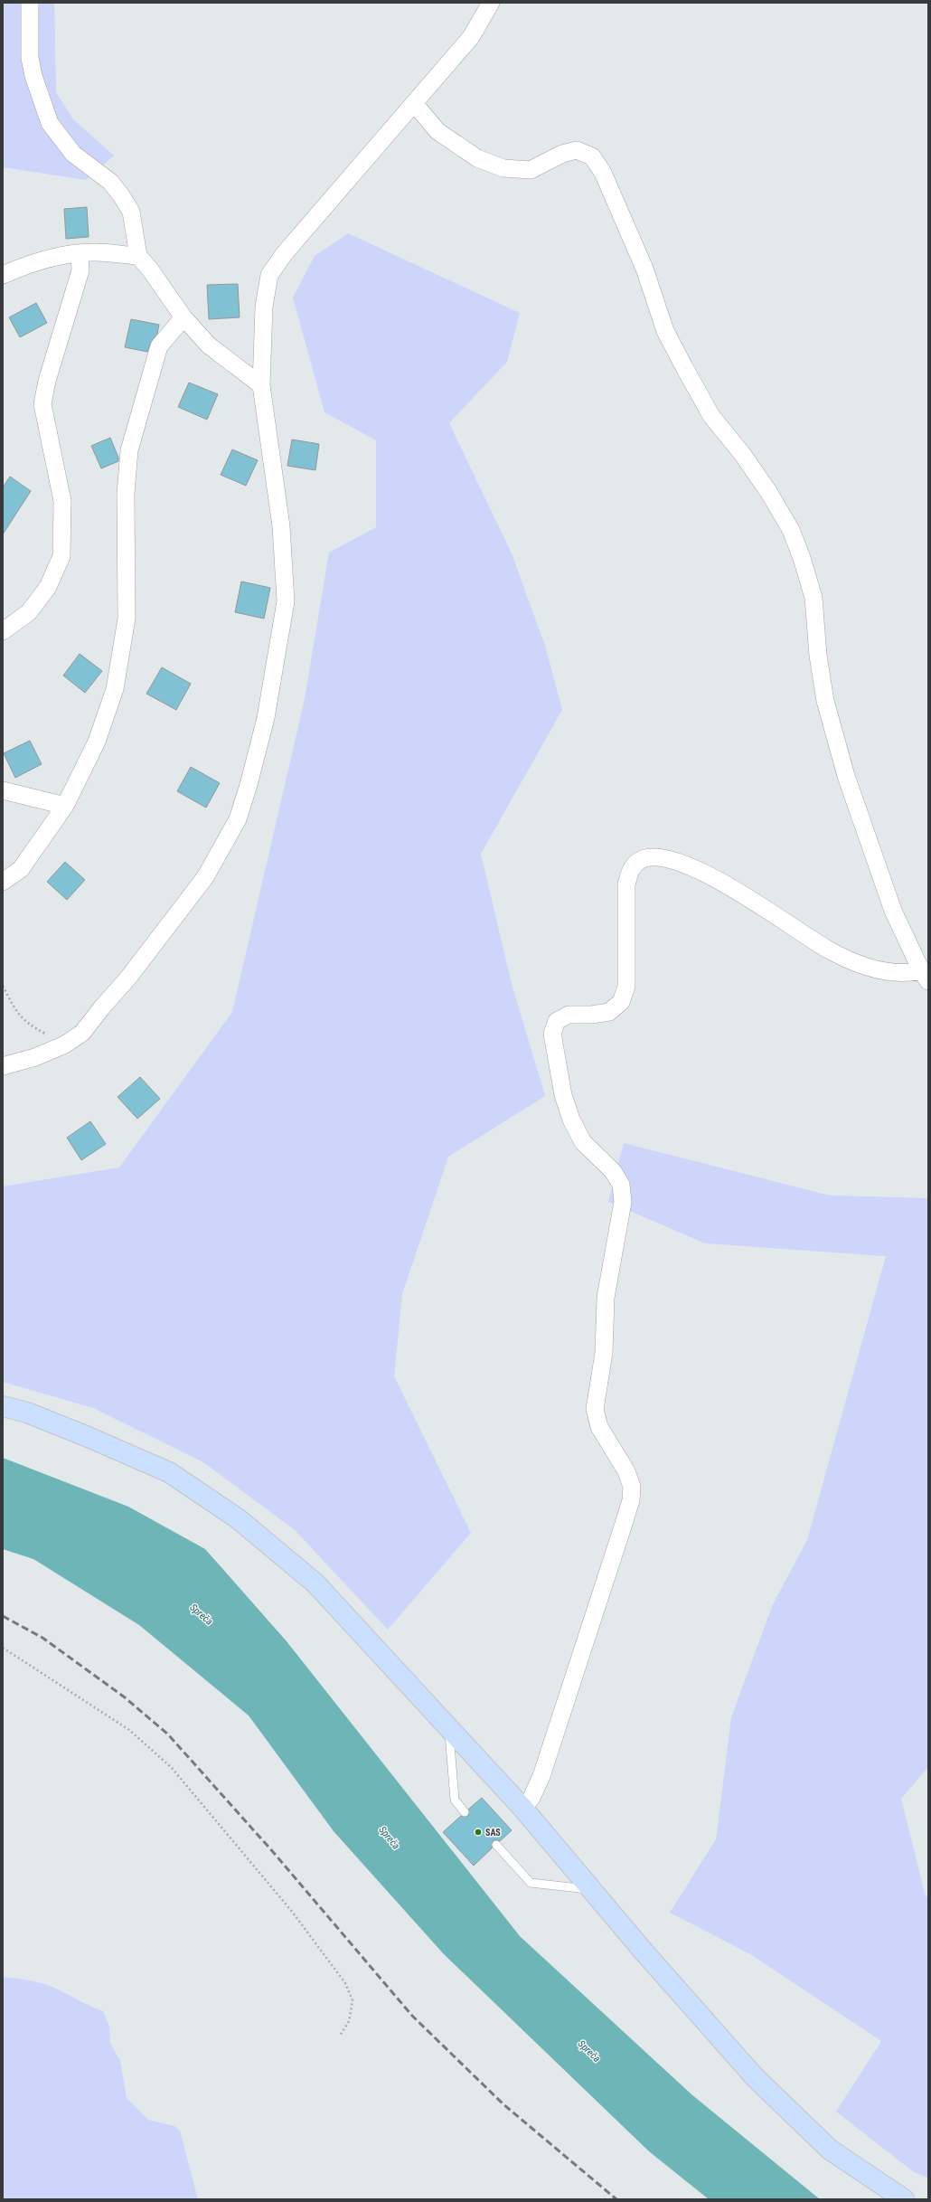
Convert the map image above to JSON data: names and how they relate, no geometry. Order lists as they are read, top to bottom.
{
  "water": ["Spreča"],
  "places": ["SAS"]
}
